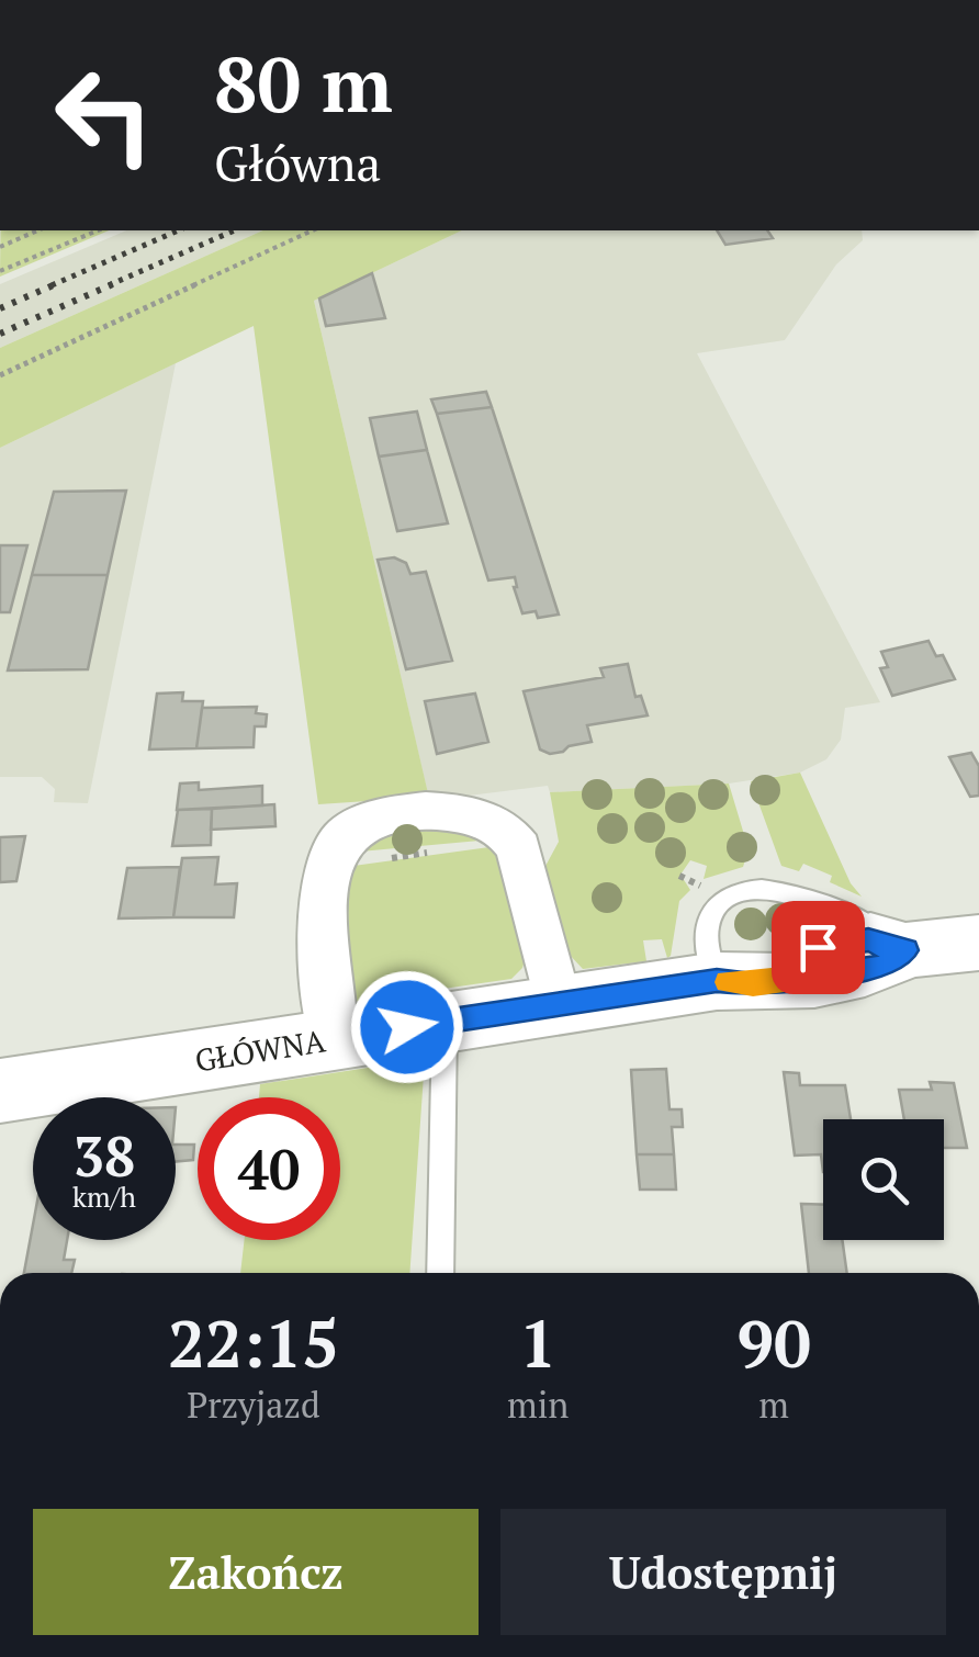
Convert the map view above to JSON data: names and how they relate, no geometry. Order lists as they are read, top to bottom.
{
  "streets": {
    "street": ["GŁÓWNA"]
  },
  "page": {
    "turn": ["80 m", "Główna"],
    "speed": "38 km/h",
    "limit": "40",
    "eta": [
      "22:15",
      "Przyjazd",
      "1",
      "min",
      "90",
      "m"
    ],
    "buttons": ["Zakończ", "Udostępnij"]
  }
}
